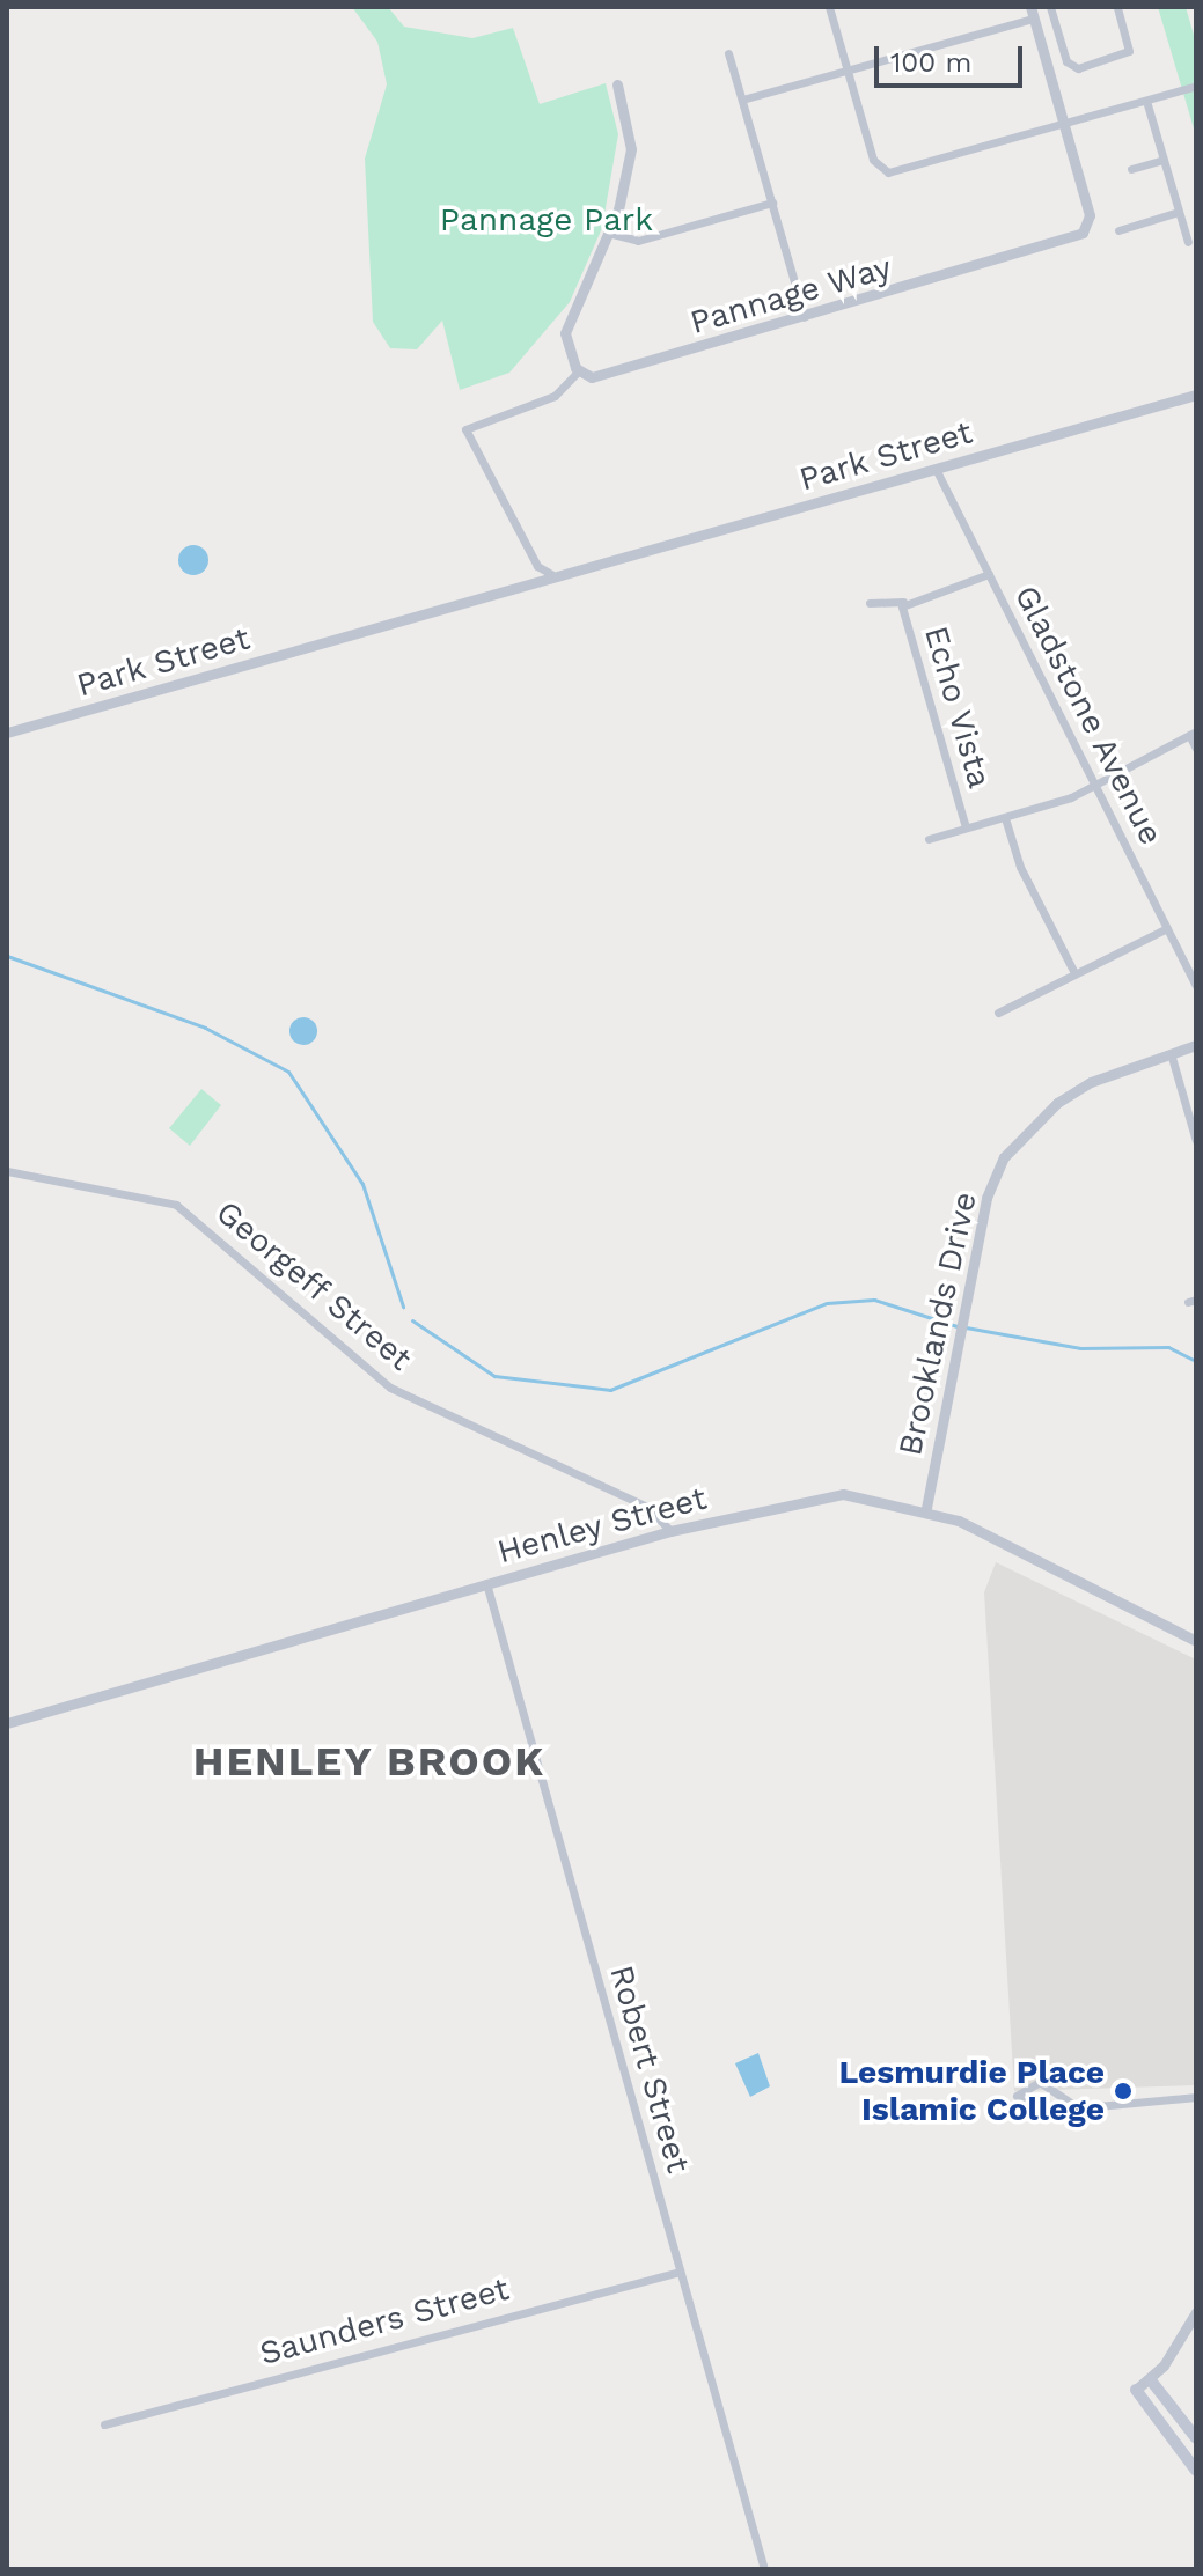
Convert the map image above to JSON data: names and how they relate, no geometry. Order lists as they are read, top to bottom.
{
  "streets": {
    "street": [
      "Pannage Way",
      "Park Street",
      "Echo Vista",
      "Gladstone Avenue",
      "Georgeff Street",
      "Brooklands Drive",
      "Henley Street",
      "Robert Street",
      "Saunders Street"
    ]
  },
  "crossings": [
    ["Park Street", "Gladstone Avenue"],
    ["Echo Vista", "Gladstone Avenue"],
    ["Georgeff Street", "Henley Street"],
    ["Brooklands Drive", "Henley Street"],
    ["Henley Street", "Robert Street"],
    ["Robert Street", "Saunders Street"]
  ],
  "districts": ["HENLEY BROOK"],
  "parks": ["Pannage Park"],
  "places": ["Lesmurdie Place Islamic College"],
  "scale_bar": "100 m"
}
